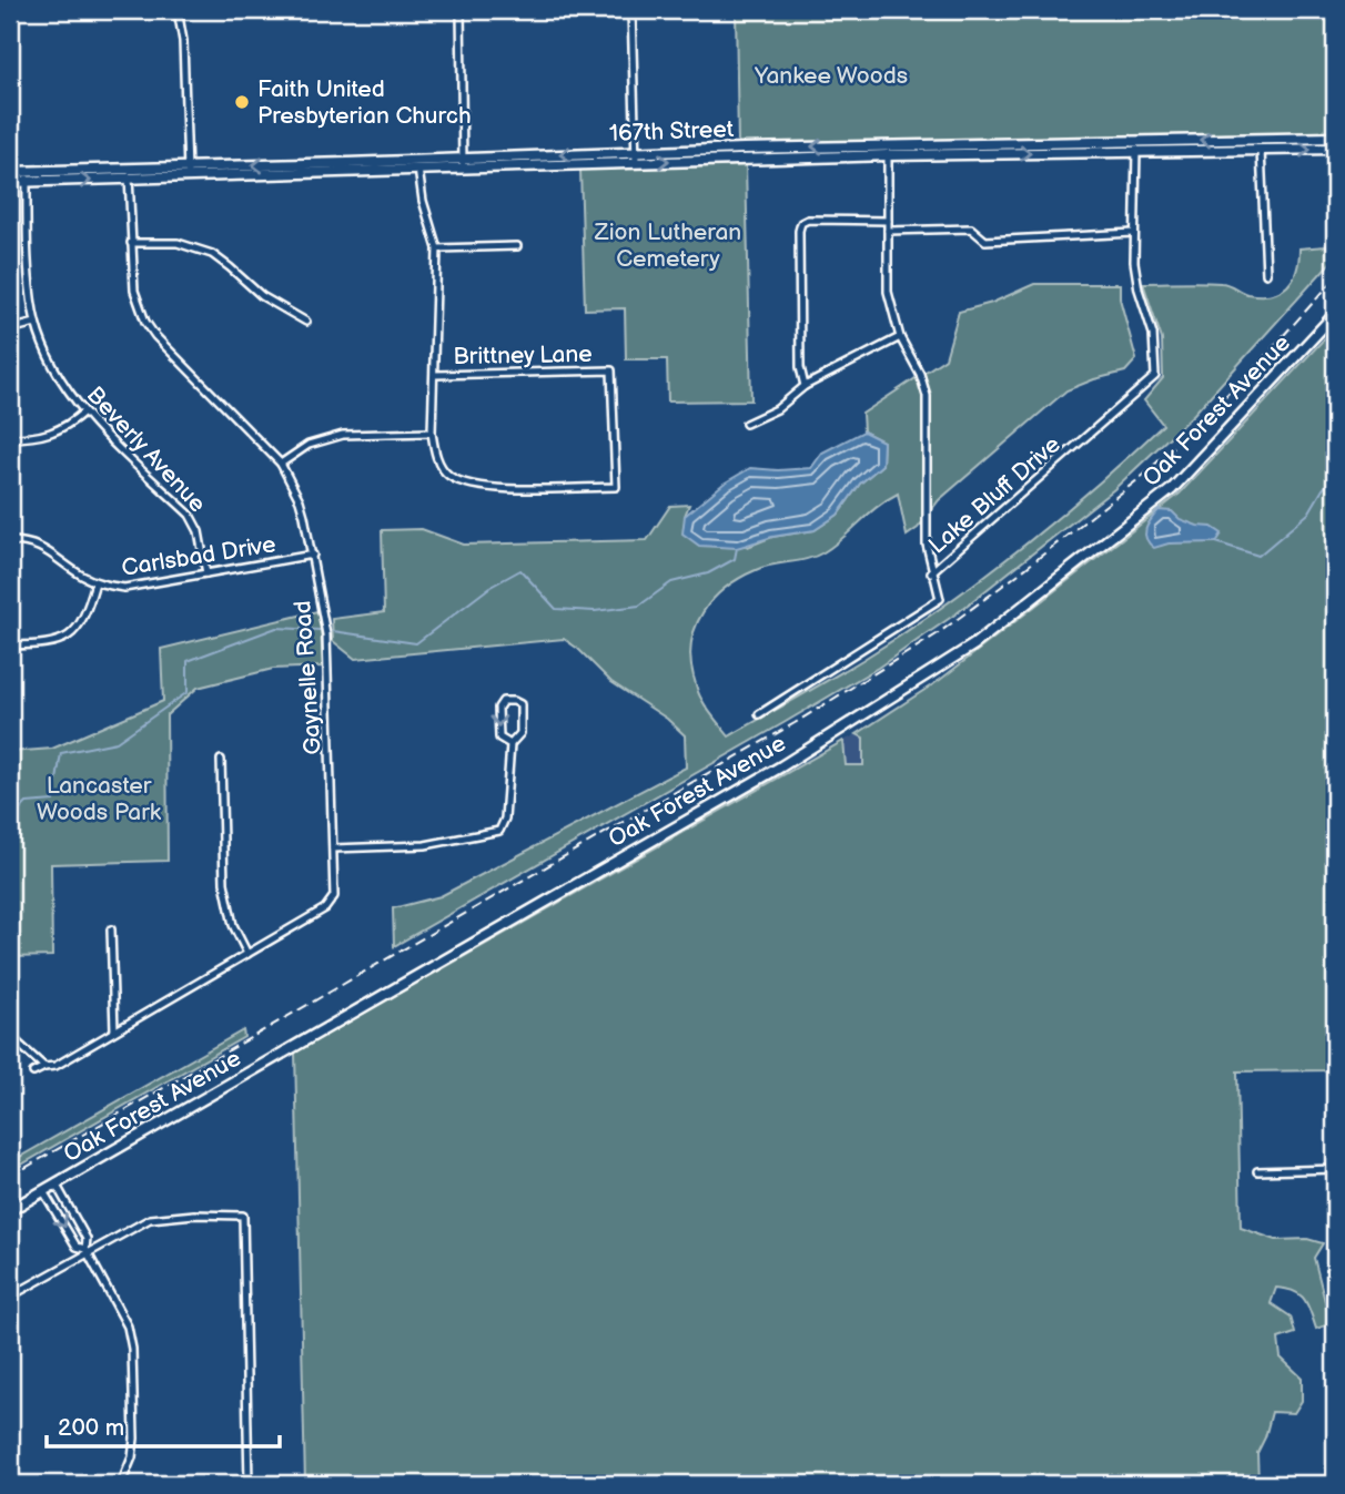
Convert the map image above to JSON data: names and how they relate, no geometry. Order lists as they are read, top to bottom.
{
  "streets": {
    "main road": ["167th Street", "Oak Forest Avenue"],
    "street": [
      "Brittney Lane",
      "Beverly Avenue",
      "Lake Bluff Drive",
      "Carlsbad Drive",
      "Gaynelle Road"
    ]
  },
  "crossings": [
    ["167th Street", "Beverly Avenue"],
    ["167th Street", "Gaynelle Road"],
    ["Beverly Avenue", "Carlsbad Drive"],
    ["Carlsbad Drive", "Gaynelle Road"]
  ],
  "parks": ["Yankee Woods", "Zion Lutheran Cemetery", "Lancaster Woods Park"],
  "places": ["Faith United Presbyterian Church"],
  "scale_bar": "200 m"
}
